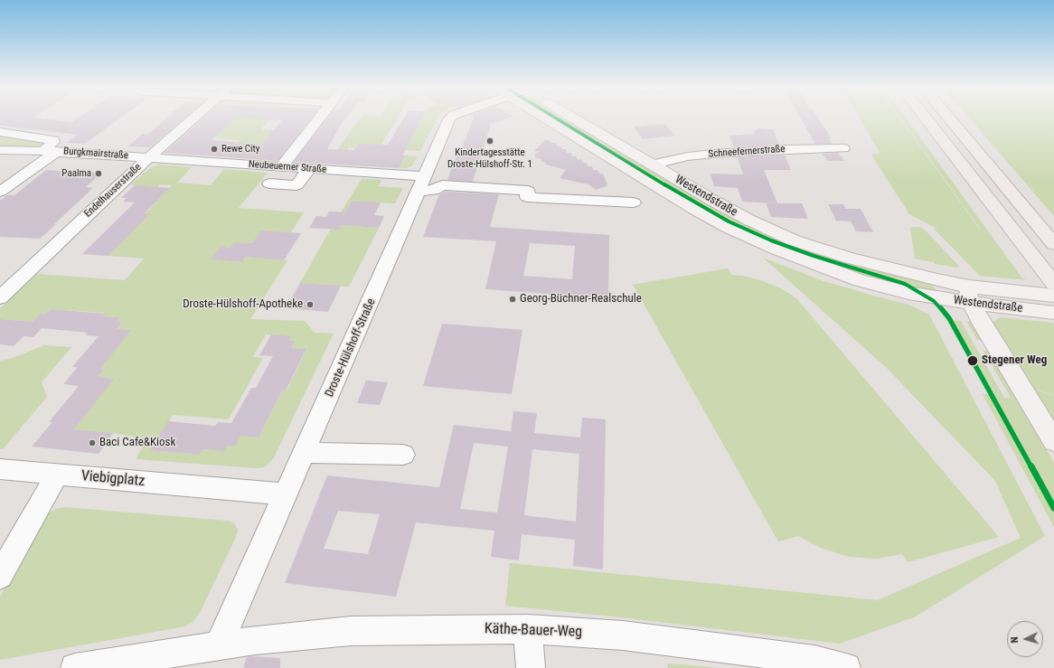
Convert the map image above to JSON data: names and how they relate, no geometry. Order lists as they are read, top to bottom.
{
  "streets": {
    "main road": ["Westendstraße"],
    "street": [
      "Schneefernerstraße",
      "Burgkmairstraße",
      "Neubeuerner Straße",
      "Endelhauserstraße",
      "Droste-Hülshoff-Straße",
      "Viebigplatz",
      "Käthe-Bauer-Weg"
    ]
  },
  "crossings": [
    ["Schneefernerstraße", "Westendstraße"],
    ["Burgkmairstraße", "Neubeuerner Straße"],
    ["Burgkmairstraße", "Endelhauserstraße"],
    ["Neubeuerner Straße", "Endelhauserstraße"],
    ["Neubeuerner Straße", "Droste-Hülshoff-Straße"],
    ["Droste-Hülshoff-Straße", "Viebigplatz"],
    ["Droste-Hülshoff-Straße", "Käthe-Bauer-Weg"]
  ],
  "places": [
    "Kindertagesstätte Droste-Hülshoff-Str. 1",
    "Rewe City",
    "Paalma",
    "Georg-Büchner-Realschule",
    "Droste-Hülshoff-Apotheke",
    "Stegener Weg",
    "Baci Cafe&Kiosk"
  ],
  "north": "left"
}
